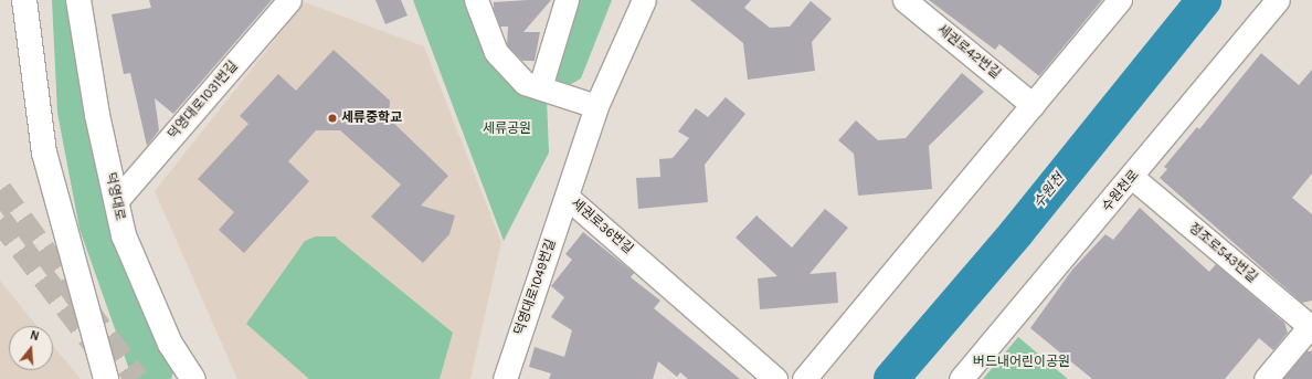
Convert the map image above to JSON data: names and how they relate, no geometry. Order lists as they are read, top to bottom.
{
  "streets": {
    "main road": ["덕영대로"],
    "street": [
      "세권로42번길",
      "덕영대로1031번길",
      "수원천로",
      "세권로36번길",
      "정조로543번길",
      "덕영대로1049번길"
    ]
  },
  "crossings": [
    ["덕영대로1031번길", "덕영대로"],
    ["수원천로", "정조로543번길"],
    ["세권로36번길", "덕영대로1049번길"]
  ],
  "water": ["수원천"],
  "parks": ["세류공원", "버드내어린이공원"],
  "places": ["세류중학교"],
  "north": "top"
}
